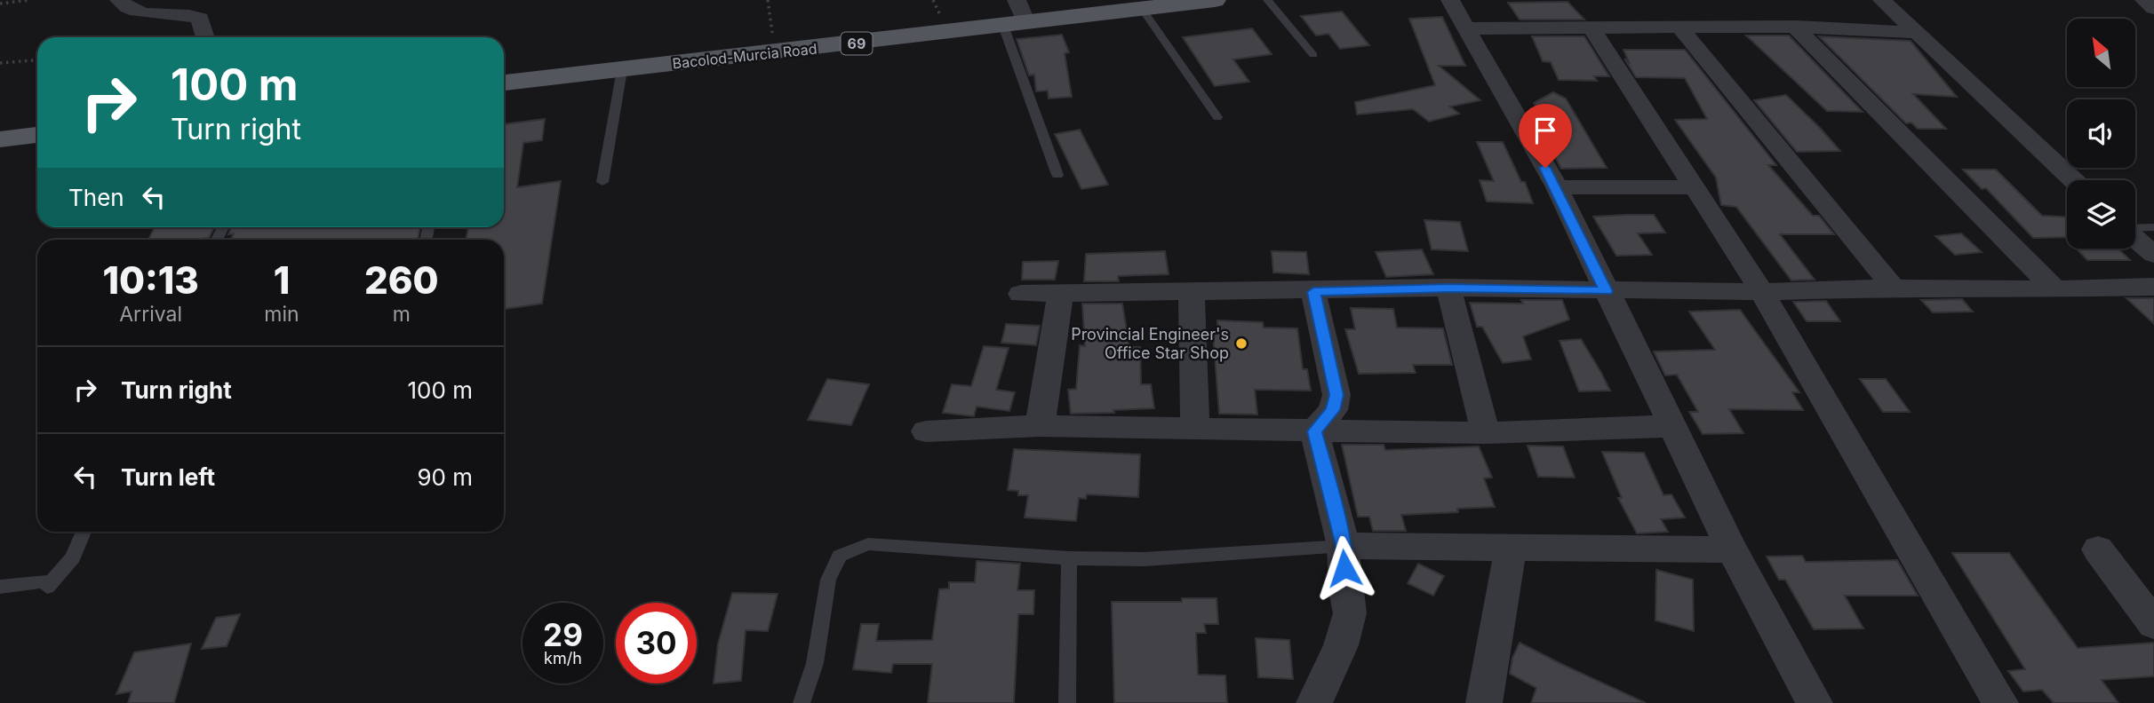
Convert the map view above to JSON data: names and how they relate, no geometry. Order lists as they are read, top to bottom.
{
  "streets": {
    "main road": ["69", "Bacolod-Murcia Road"]
  },
  "places": ["Provincial Engineer's Office Star Shop"],
  "north": "top left",
  "page": {
    "turn": ["100 m", "Turn right"],
    "then": "Then",
    "eta": [
      "10:13",
      "Arrival",
      "1",
      "min",
      "260",
      "m"
    ],
    "list": [
      {
        "name": "Turn right",
        "value": "100 m"
      },
      {
        "name": "Turn left",
        "value": "90 m"
      }
    ],
    "speed": "29 km/h",
    "limit": "30"
  }
}
